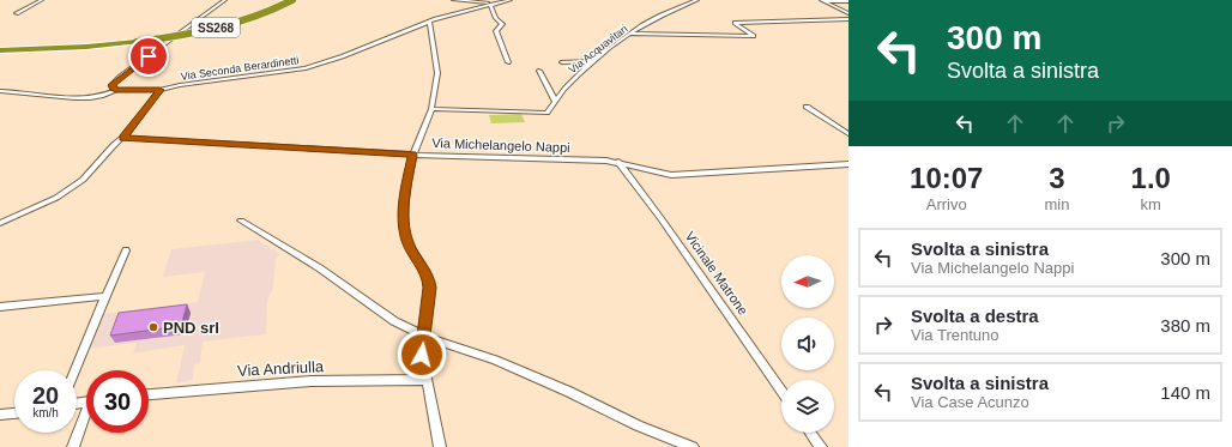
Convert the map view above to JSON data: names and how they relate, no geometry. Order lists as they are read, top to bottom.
{
  "streets": {
    "highway": ["SS268"],
    "street": [
      "Via Acquavitari",
      "Via Seconda Berardinetti",
      "Via Michelangelo Nappi",
      "Vicinale Matrone",
      "Via Andriulla"
    ]
  },
  "crossings": [
    ["Via Michelangelo Nappi", "Vicinale Matrone"]
  ],
  "places": ["PND srl"],
  "north": "left",
  "page": {
    "turn": ["300 m", "Svolta a sinistra"],
    "eta": [
      "10:07",
      "Arrivo",
      "3",
      "min",
      "1.0",
      "km"
    ],
    "list": [
      {
        "name": "Svolta a sinistra",
        "note": "Via Michelangelo Nappi",
        "value": "300 m"
      },
      {
        "name": "Svolta a destra",
        "note": "Via Trentuno",
        "value": "380 m"
      },
      {
        "name": "Svolta a sinistra",
        "note": "Via Case Acunzo",
        "value": "140 m"
      }
    ],
    "speed": "20 km/h",
    "limit": "30"
  }
}
